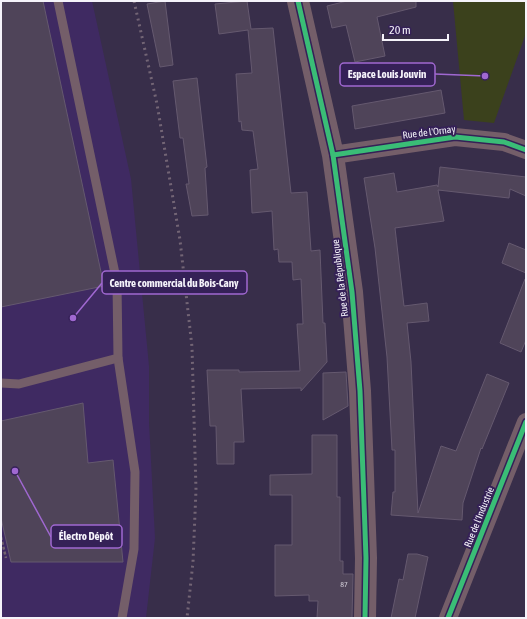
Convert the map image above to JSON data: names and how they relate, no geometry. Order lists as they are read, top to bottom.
{
  "streets": {
    "street": ["Rue de l'Ornay", "Rue de la République", "Rue de l'Industrie"]
  },
  "crossings": [
    ["Rue de l'Ornay", "Rue de la République"]
  ],
  "places": ["Espace Louis Jouvin", "Centre commercial du Bois-Cany", "Électro Dépôt"],
  "house_numbers": ["87"],
  "scale_bar": "20 m"
}
